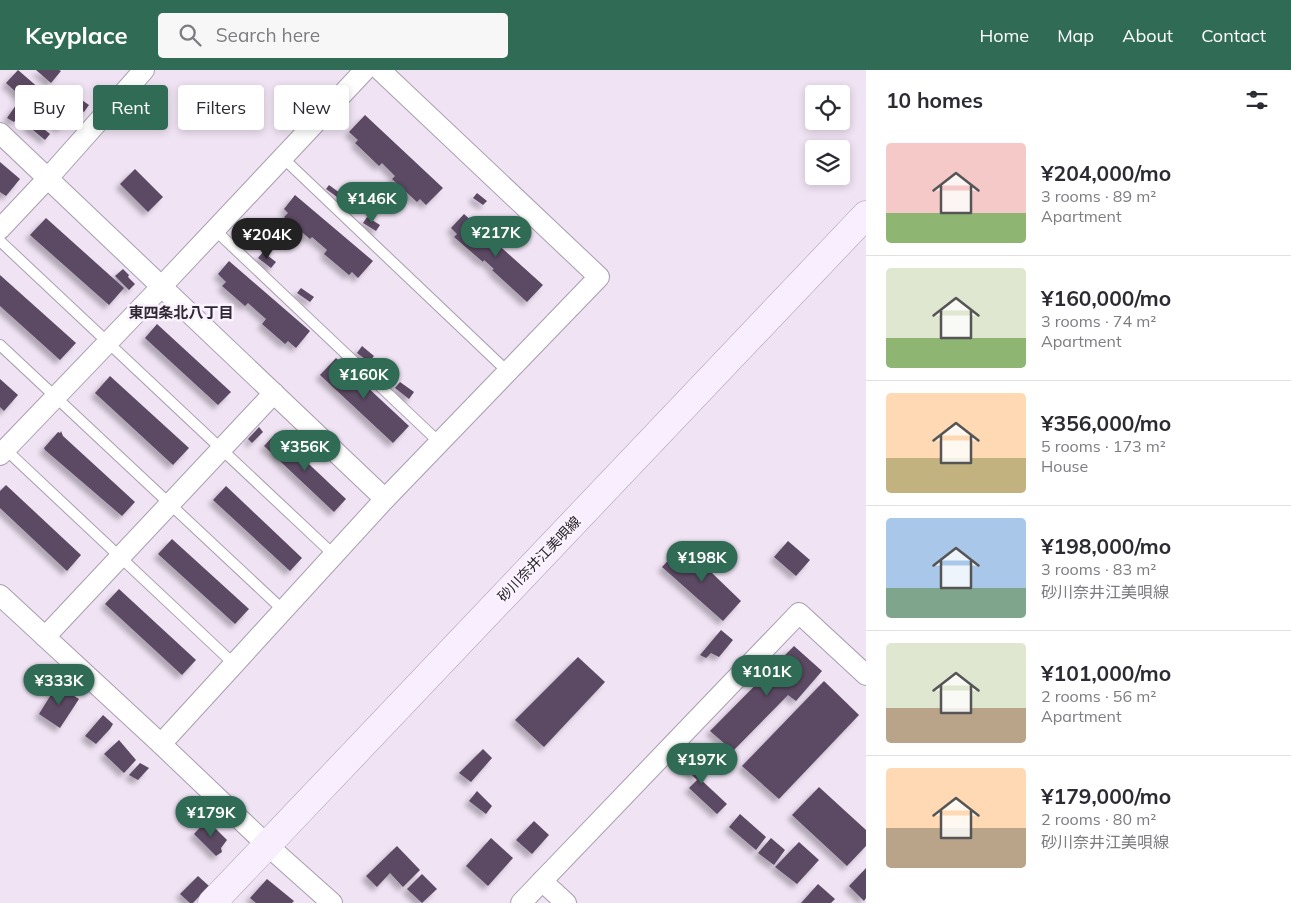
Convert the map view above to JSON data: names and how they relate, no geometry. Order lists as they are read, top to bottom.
{
  "streets": {
    "main road": ["砂川奈井江美唄線"]
  },
  "districts": ["東四条北八丁目"],
  "page": {
    "header": "Keyplace",
    "search": "Search here",
    "nav": [
      "Home",
      "Map",
      "About",
      "Contact"
    ],
    "heading": "10 homes",
    "chip": [
      "Buy",
      "Rent",
      "Filters",
      "New"
    ],
    "list": [
      {
        "name": "¥204,000/mo",
        "note": "3 rooms · 89 m² · Apartment"
      },
      {
        "name": "¥160,000/mo",
        "note": "3 rooms · 74 m² · Apartment"
      },
      {
        "name": "¥356,000/mo",
        "note": "5 rooms · 173 m² · House"
      },
      {
        "name": "¥198,000/mo",
        "note": "3 rooms · 83 m² · 砂川奈井江美唄線"
      },
      {
        "name": "¥101,000/mo",
        "note": "2 rooms · 56 m² · Apartment"
      },
      {
        "name": "¥179,000/mo",
        "note": "2 rooms · 80 m² · 砂川奈井江美唄線"
      }
    ],
    "price": [
      "¥146K",
      "¥217K",
      "¥204K",
      "¥160K",
      "¥356K",
      "¥198K",
      "¥101K",
      "¥333K",
      "¥197K",
      "¥179K"
    ]
  }
}
